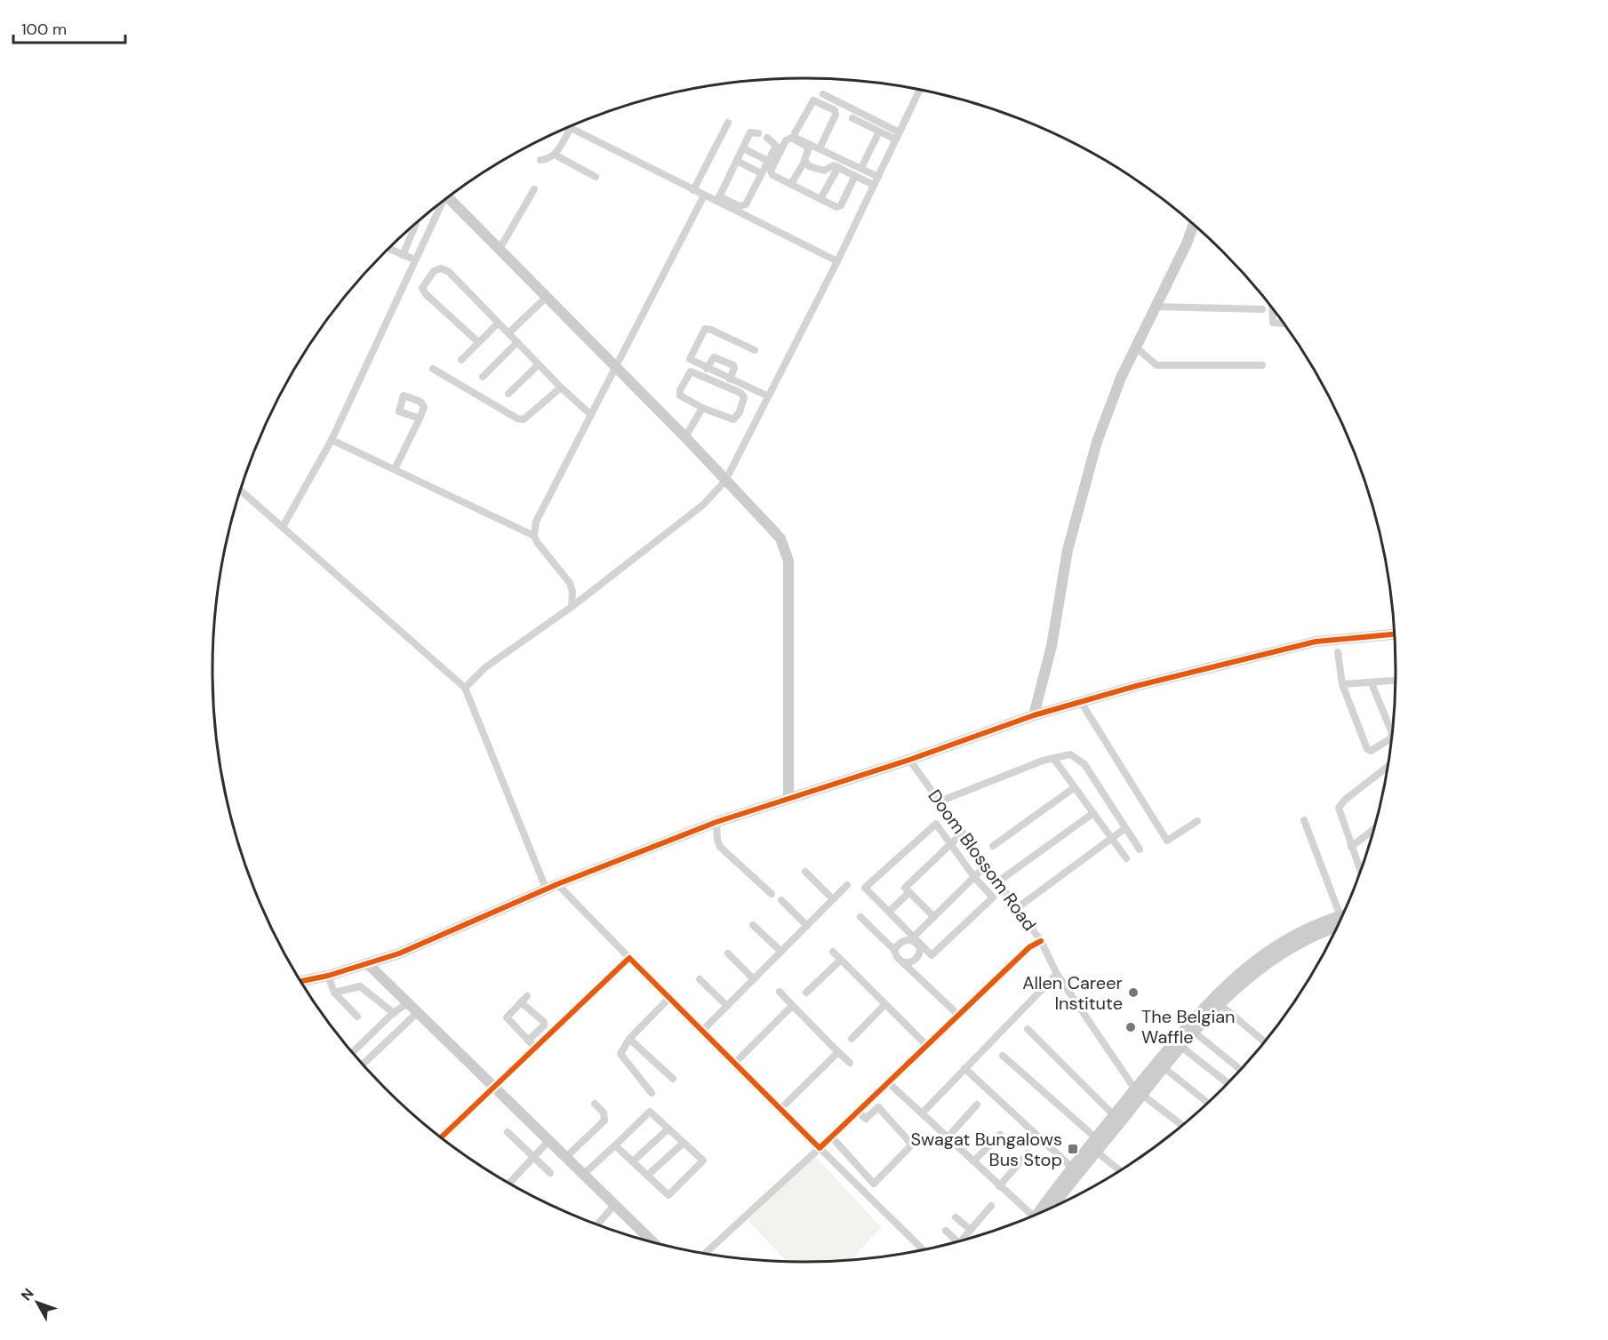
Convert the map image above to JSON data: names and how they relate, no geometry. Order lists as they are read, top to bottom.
{
  "streets": {
    "street": ["Doom Blossom Road"]
  },
  "places": {
    "other": ["Allen Career Institute", "The Belgian Waffle"],
    "transit": ["Swagat Bungalows Bus Stop"]
  },
  "scale_bar": "100 m",
  "north": "top left"
}
